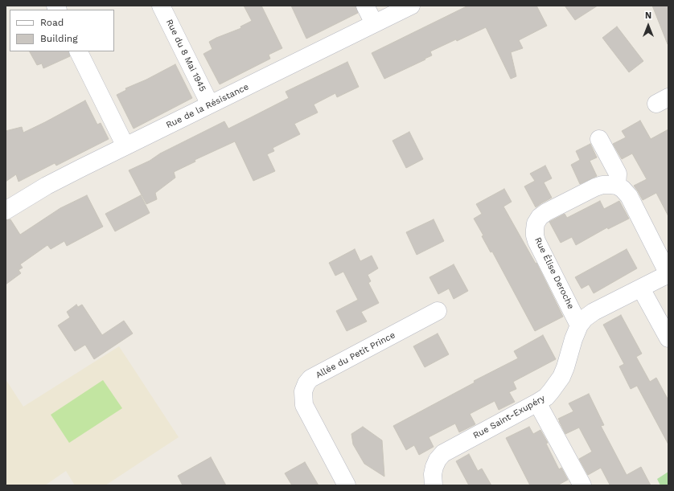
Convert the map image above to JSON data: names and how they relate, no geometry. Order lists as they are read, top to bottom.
{
  "streets": {
    "street": [
      "Rue du 8 Mai 1945",
      "Rue de la Résistance",
      "Rue Élise Deroche",
      "Allée du Petit Prince",
      "Rue Saint-Exupéry"
    ]
  },
  "crossings": [
    ["Rue du 8 Mai 1945", "Rue de la Résistance"],
    ["Rue Élise Deroche", "Rue Saint-Exupéry"]
  ],
  "legend": ["Road", "Building"],
  "north": "top"
}
